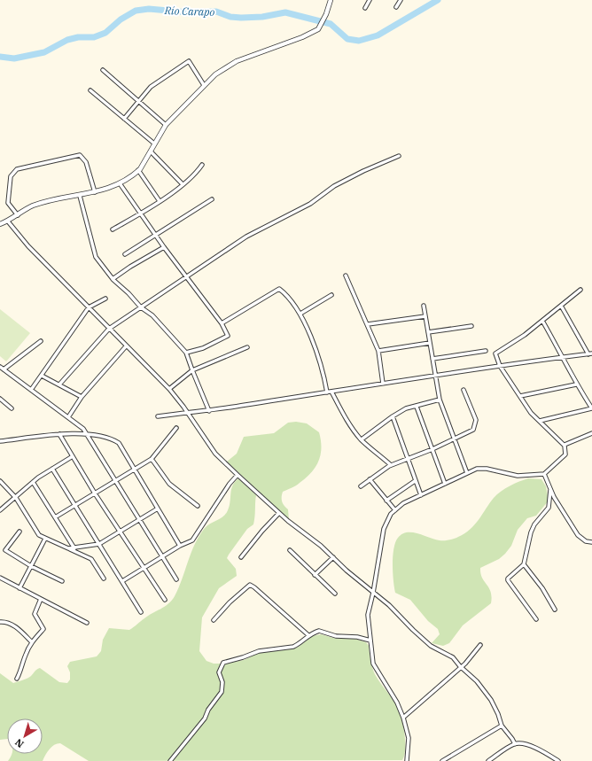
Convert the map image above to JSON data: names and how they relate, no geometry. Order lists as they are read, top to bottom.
{
  "water": ["Río Carapo"],
  "north": "bottom left"
}
